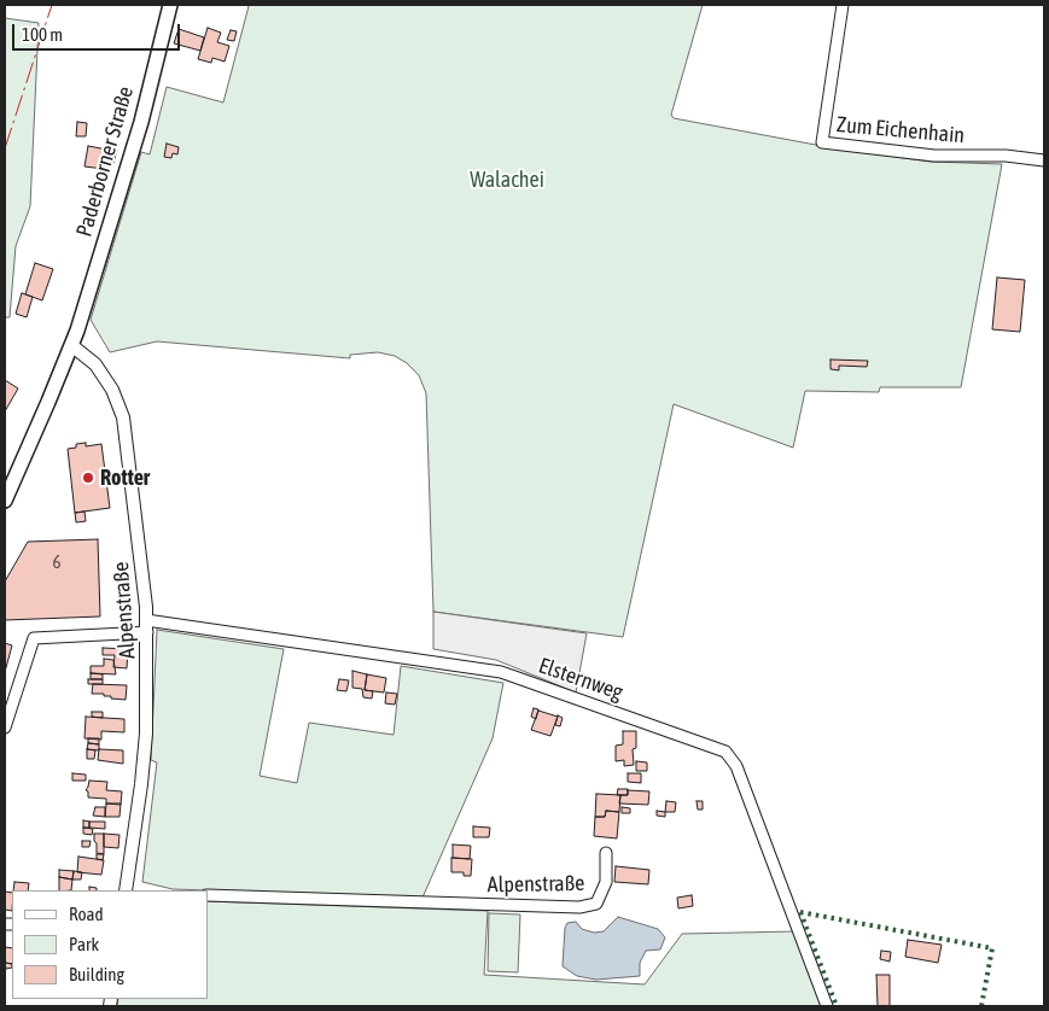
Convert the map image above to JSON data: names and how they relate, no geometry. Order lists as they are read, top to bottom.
{
  "streets": {
    "main road": ["Paderborner Straße"],
    "street": ["Zum Eichenhain", "Alpenstraße", "Elsternweg"]
  },
  "crossings": [
    ["Paderborner Straße", "Alpenstraße"],
    ["Alpenstraße", "Elsternweg"]
  ],
  "parks": ["Walachei"],
  "places": ["Rotter"],
  "house_numbers": ["6"],
  "legend": ["Road", "Park", "Building"],
  "scale_bar": "100 m"
}
